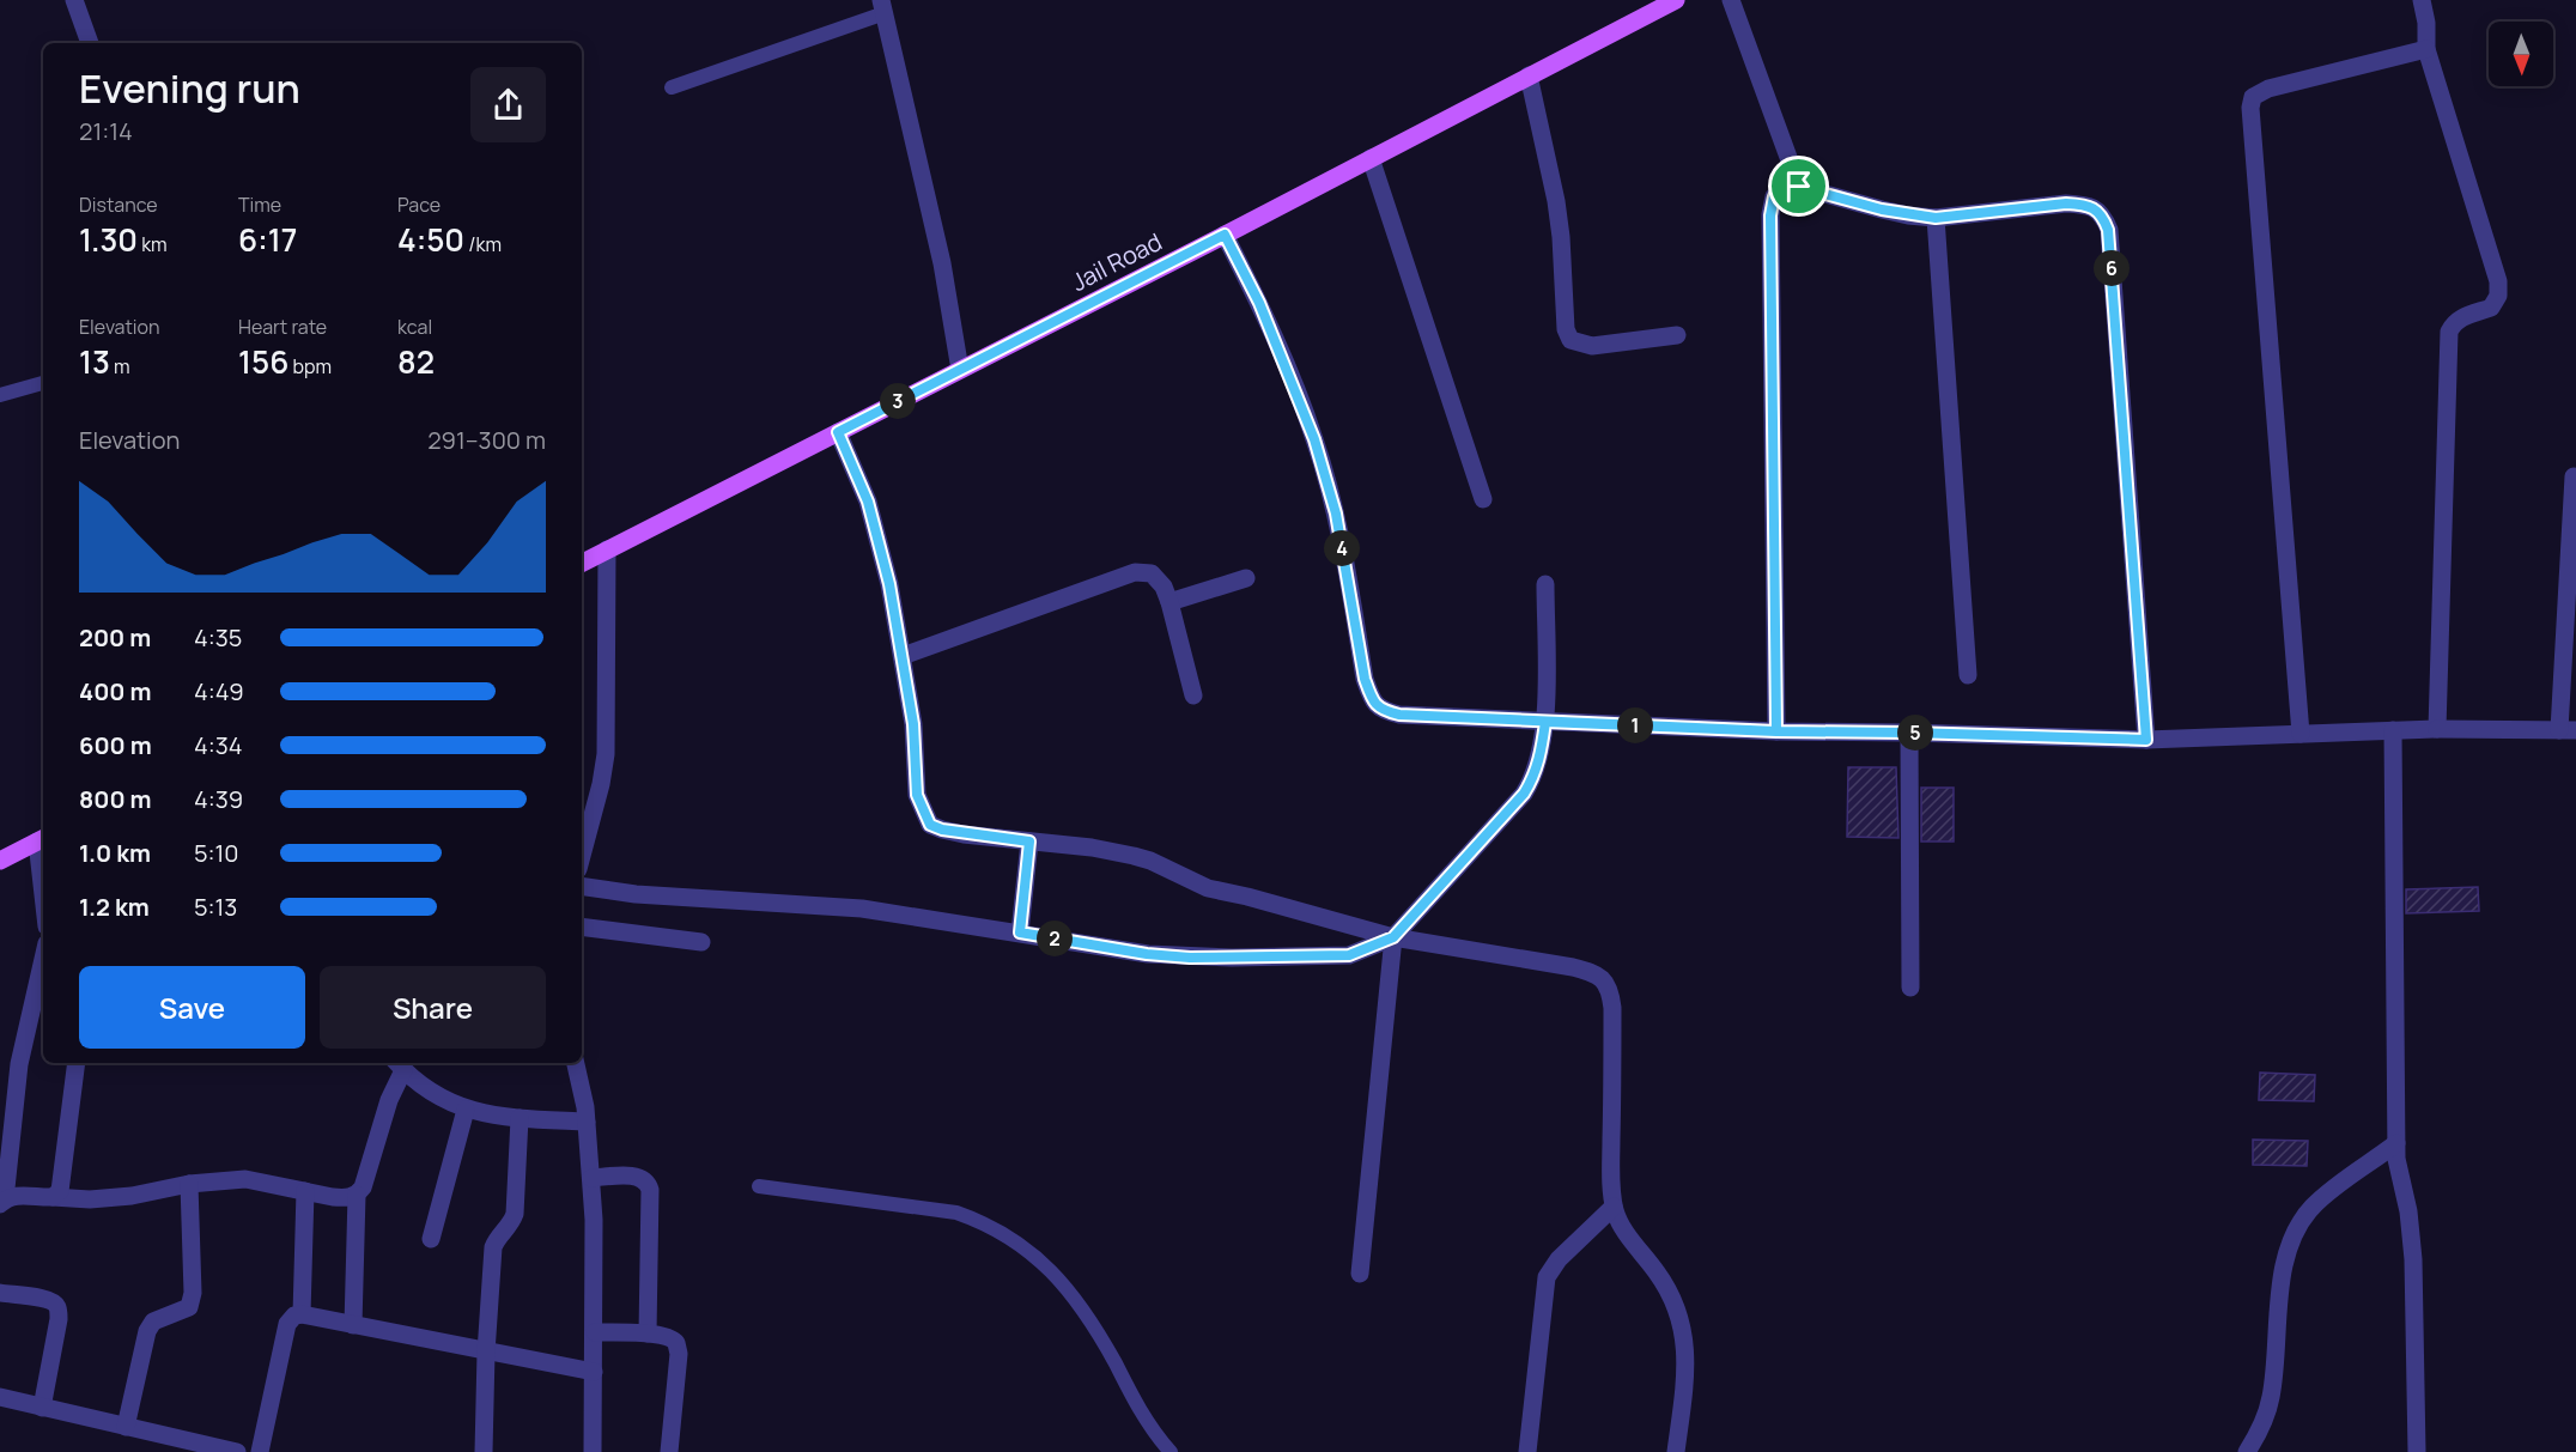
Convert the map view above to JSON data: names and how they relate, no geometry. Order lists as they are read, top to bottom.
{
  "streets": {
    "main road": ["Jail Road"]
  },
  "north": "bottom",
  "page": {
    "heading": ["Evening run", "21:14"],
    "stats": [
      ["Distance", "1.30 km"],
      ["Time", "6:17"],
      ["Pace", "4:50 /km"],
      ["Elevation", "13 m"],
      ["Heart rate", "156 bpm"],
      ["kcal", "82"]
    ],
    "pins": [
      "6",
      "3",
      "4",
      "1",
      "5",
      "2"
    ],
    "chart": ["Elevation", "291–300 m"],
    "list": [
      {
        "name": "200 m",
        "note": "4:35"
      },
      {
        "name": "400 m",
        "note": "4:49"
      },
      {
        "name": "600 m",
        "note": "4:34"
      },
      {
        "name": "800 m",
        "note": "4:39"
      },
      {
        "name": "1.0 km",
        "note": "5:10"
      },
      {
        "name": "1.2 km",
        "note": "5:13"
      }
    ],
    "buttons": ["Save", "Share"]
  }
}
